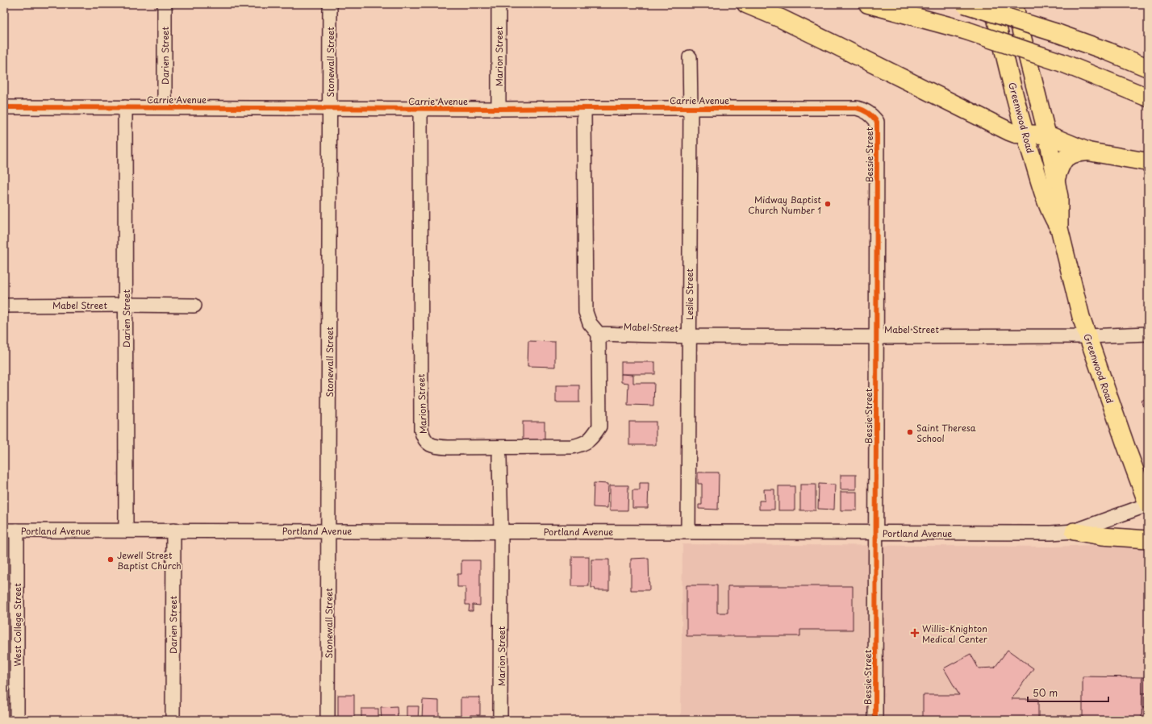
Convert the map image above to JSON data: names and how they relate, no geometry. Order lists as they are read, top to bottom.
{
  "streets": {
    "main road": ["Greenwood Road"],
    "street": [
      "Darien Street",
      "Marion Street",
      "Stonewall Street",
      "Carrie Avenue",
      "Bessie Street",
      "Leslie Street",
      "Mabel Street",
      "Portland Avenue",
      "West College Street"
    ]
  },
  "crossings": [
    ["Darien Street", "Carrie Avenue"],
    ["Darien Street", "Mabel Street"],
    ["Darien Street", "Portland Avenue"],
    ["Marion Street", "Carrie Avenue"],
    ["Marion Street", "Mabel Street"],
    ["Marion Street", "Portland Avenue"],
    ["Stonewall Street", "Carrie Avenue"],
    ["Stonewall Street", "Portland Avenue"],
    ["Carrie Avenue", "Bessie Street"],
    ["Carrie Avenue", "Leslie Street"],
    ["Greenwood Road", "Mabel Street"],
    ["Greenwood Road", "Portland Avenue"],
    ["Bessie Street", "Mabel Street"],
    ["Bessie Street", "Portland Avenue"],
    ["Leslie Street", "Mabel Street"],
    ["Leslie Street", "Portland Avenue"],
    ["Portland Avenue", "West College Street"]
  ],
  "places": {
    "other": ["Midway Baptist Church Number 1", "Saint Theresa School", "Jewell Street Baptist Church"],
    "health": ["Willis-Knighton Medical Center"]
  },
  "scale_bar": "50 m"
}
